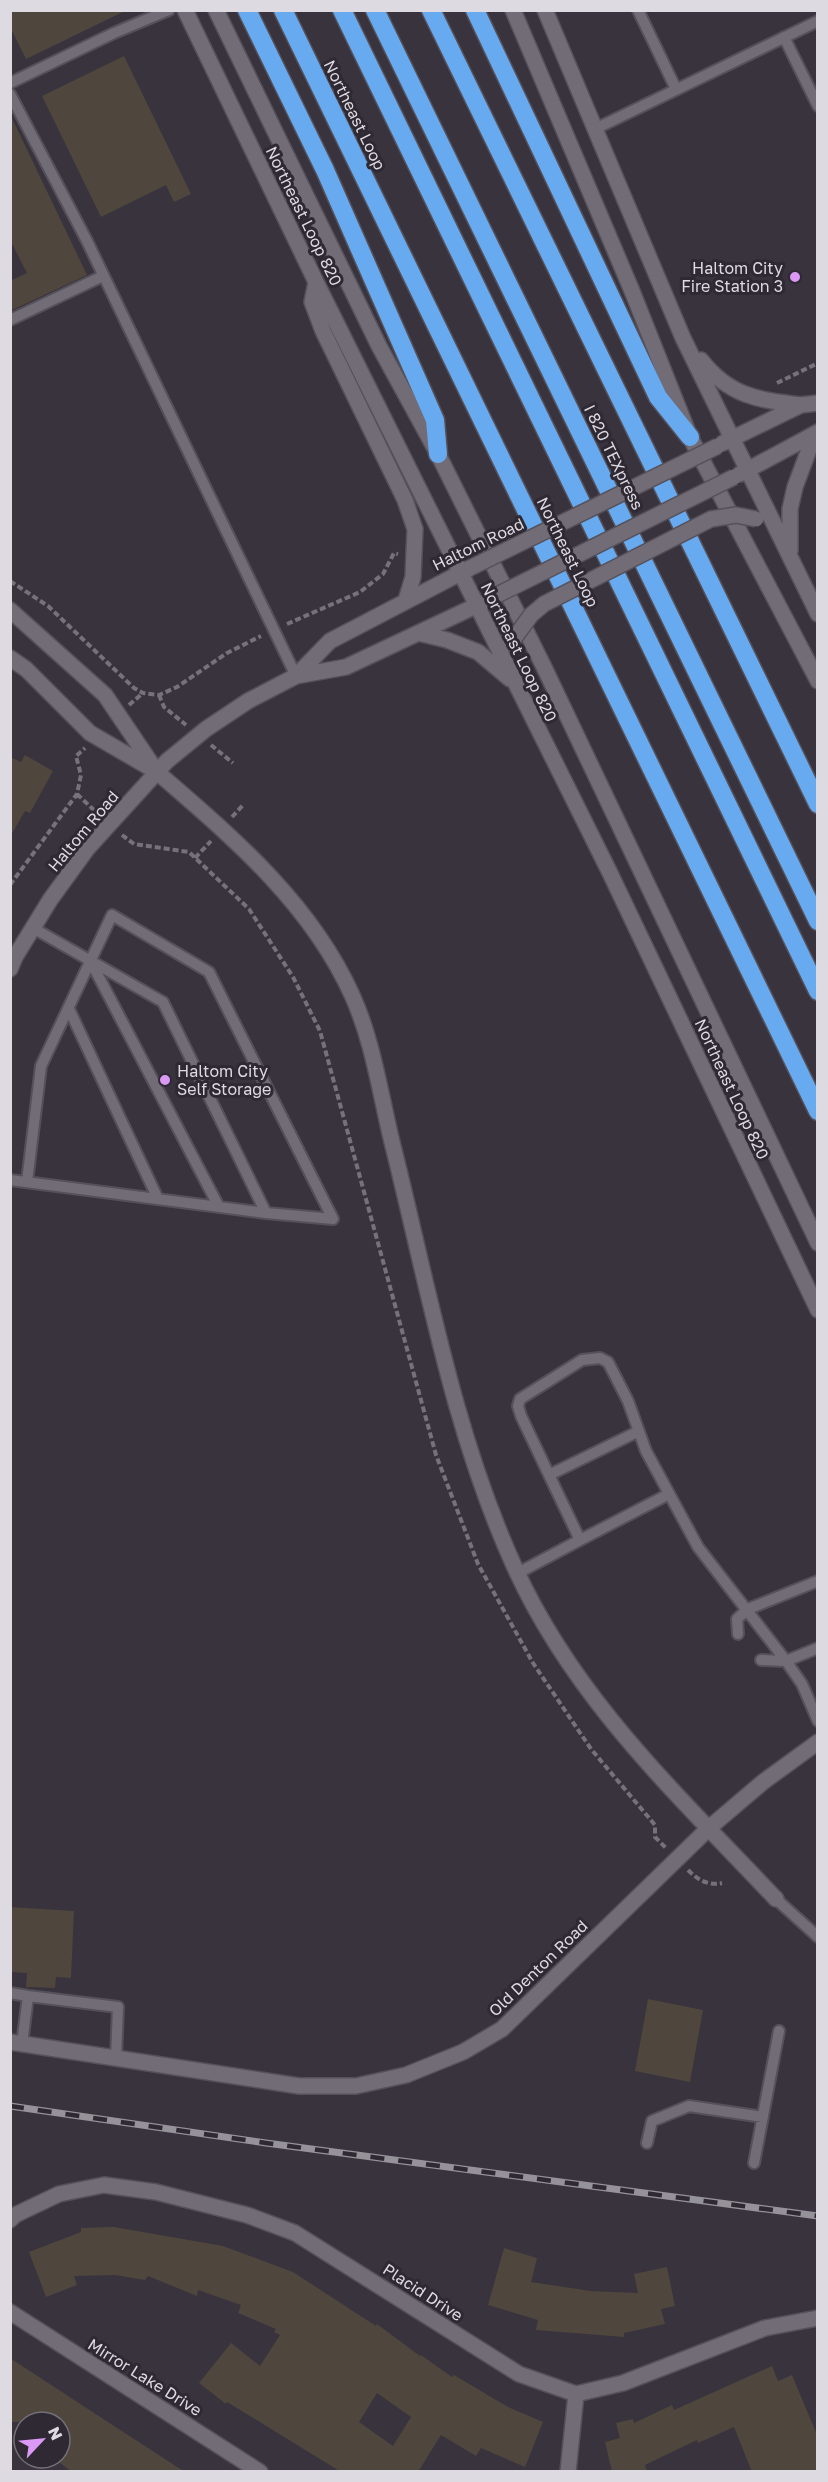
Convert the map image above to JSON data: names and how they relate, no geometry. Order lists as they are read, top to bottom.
{
  "streets": {
    "highway": ["Northeast Loop", "I 820 TEXpress"],
    "main road": [
      "Northeast Loop 820",
      "Haltom Road",
      "Old Denton Road",
      "Placid Drive",
      "Mirror Lake Drive"
    ]
  },
  "crossings": [
    ["Northeast Loop 820", "Haltom Road"]
  ],
  "places": ["Haltom City Fire Station 3", "Haltom City Self Storage"],
  "north": "top right"
}
